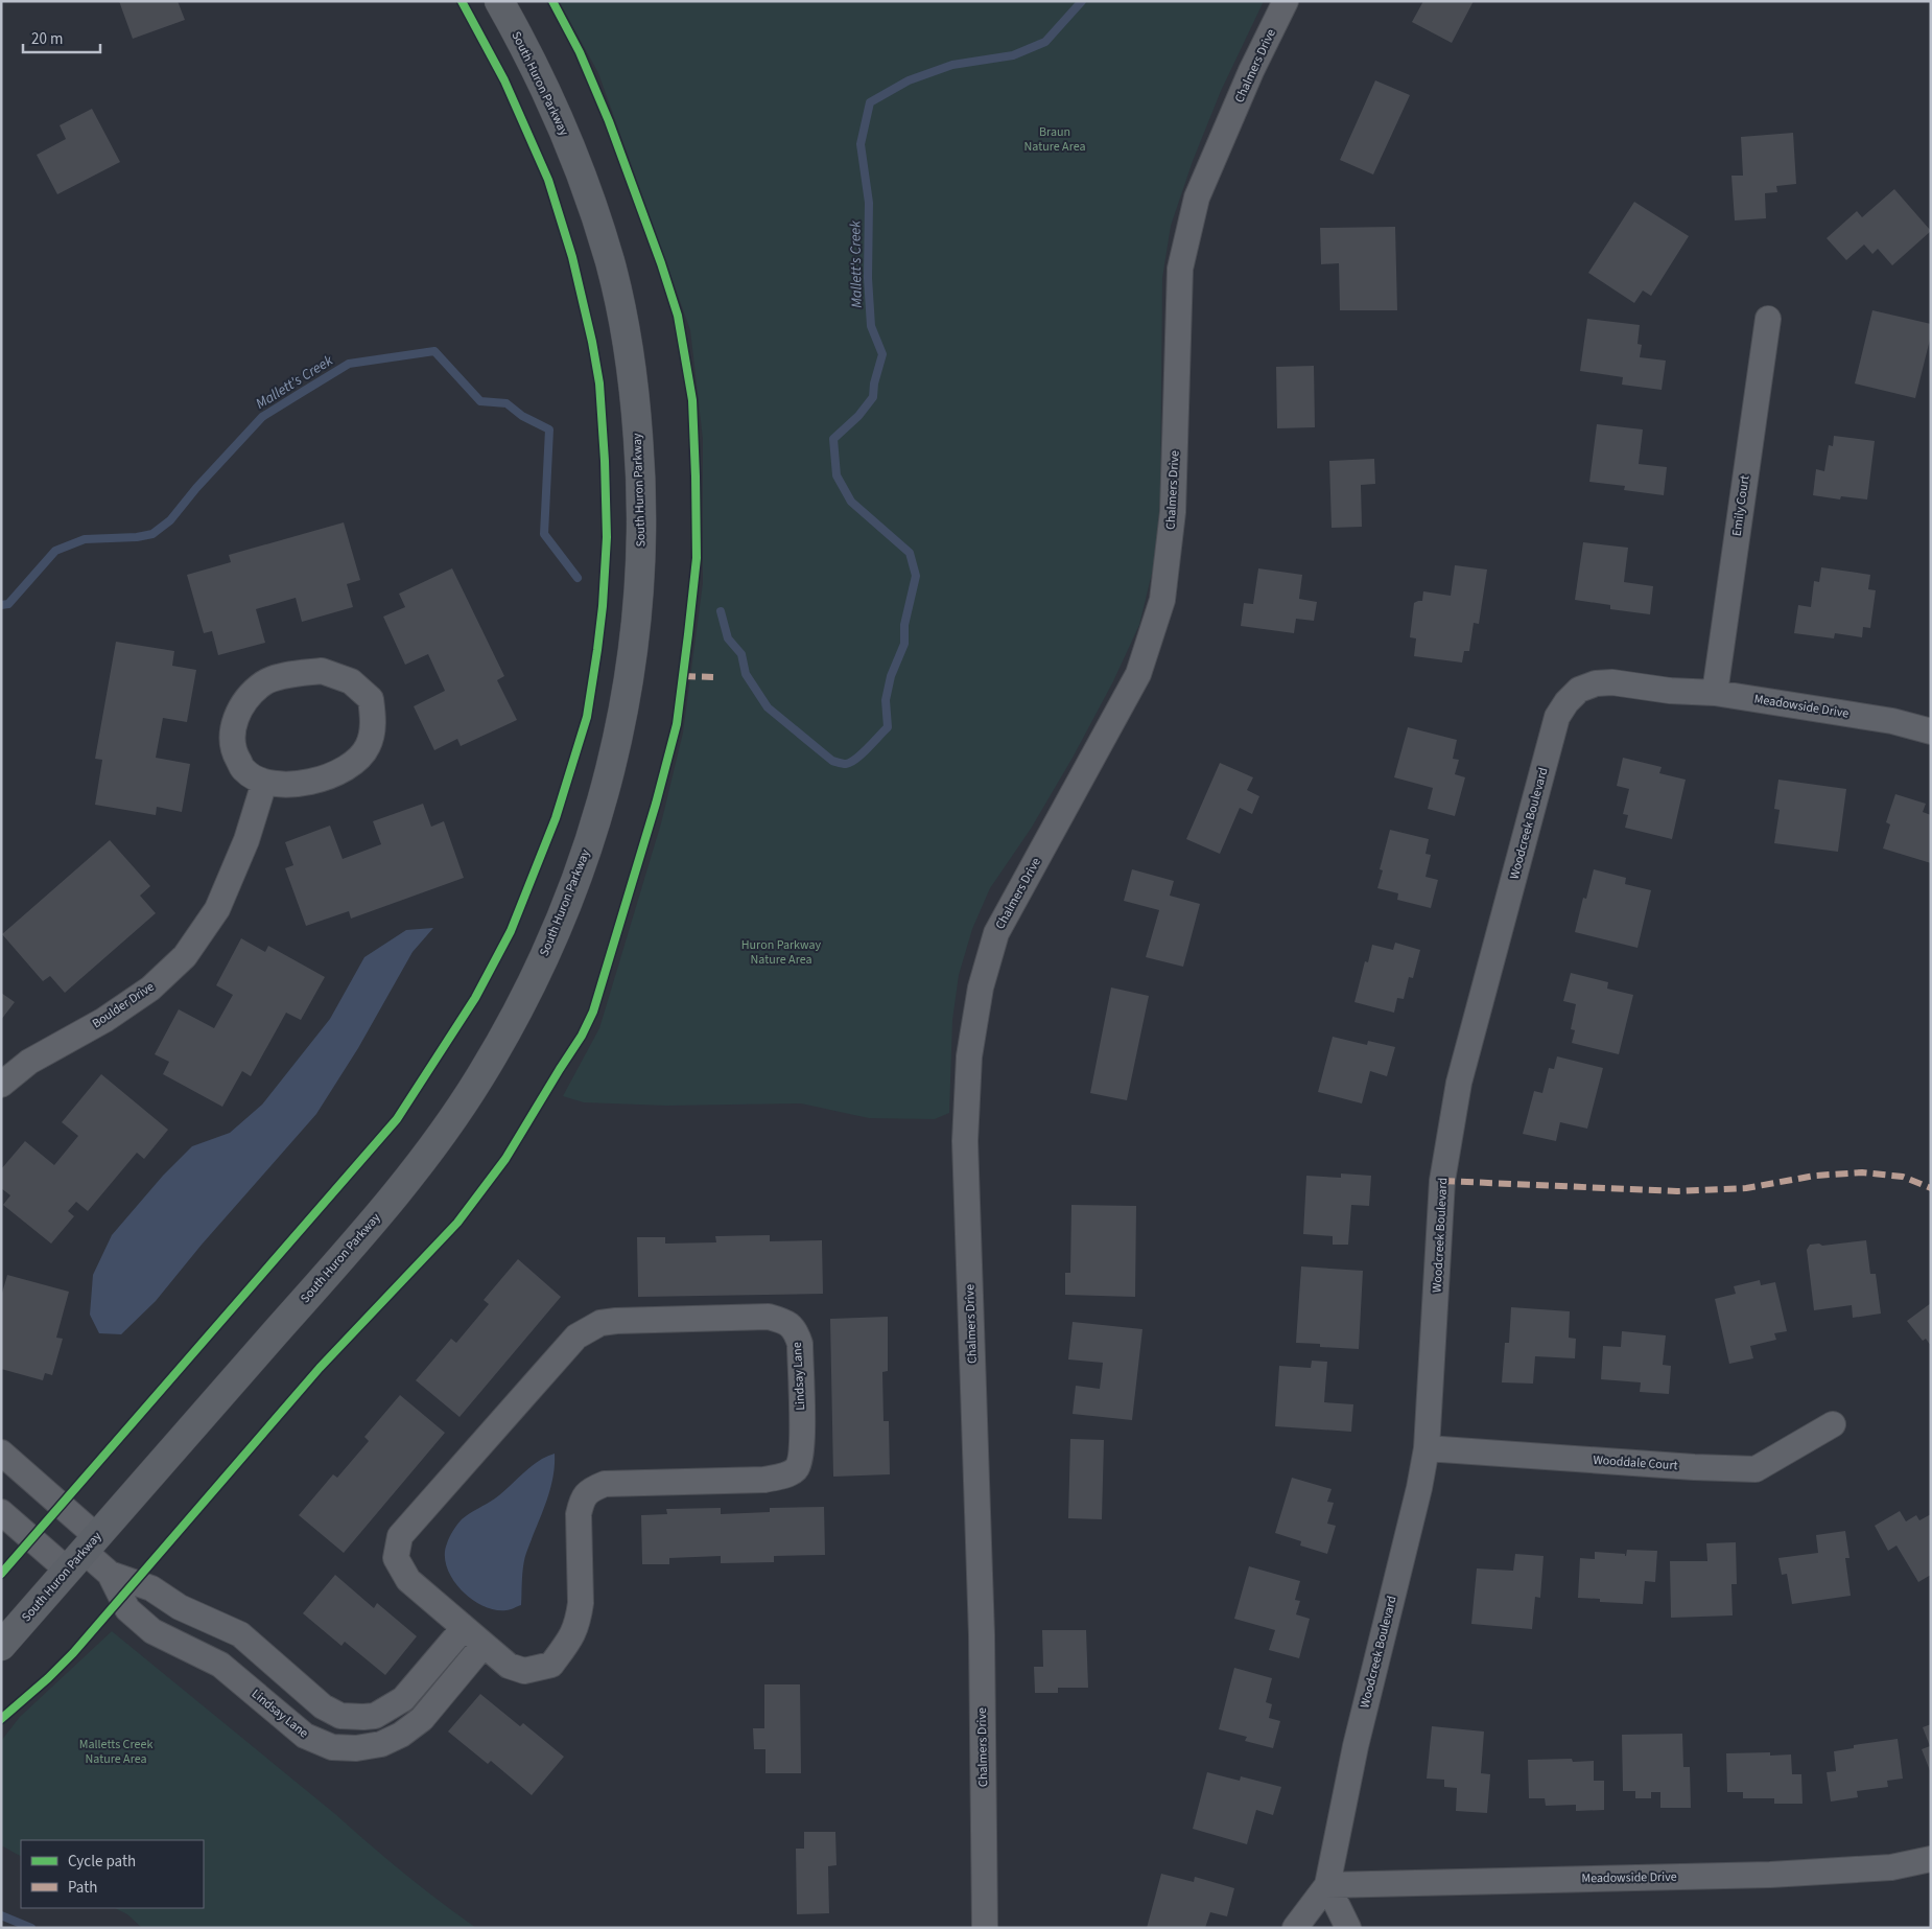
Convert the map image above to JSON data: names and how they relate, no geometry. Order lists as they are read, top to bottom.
{
  "streets": {
    "main road": ["South Huron Parkway"],
    "street": [
      "Chalmers Drive",
      "Emily Court",
      "Meadowside Drive",
      "Woodcreek Boulevard",
      "Boulder Drive",
      "Lindsay Lane",
      "Wooddale Court"
    ]
  },
  "crossings": [
    ["South Huron Parkway", "Lindsay Lane"],
    ["Emily Court", "Meadowside Drive"],
    ["Meadowside Drive", "Woodcreek Boulevard"],
    ["Woodcreek Boulevard", "Wooddale Court"]
  ],
  "water": ["Mallett's Creek"],
  "parks": ["Braun Nature Area", "Huron Parkway Nature Area", "Malletts Creek Nature Area"],
  "legend": ["Cycle path", "Path"],
  "scale_bar": "20 m"
}
